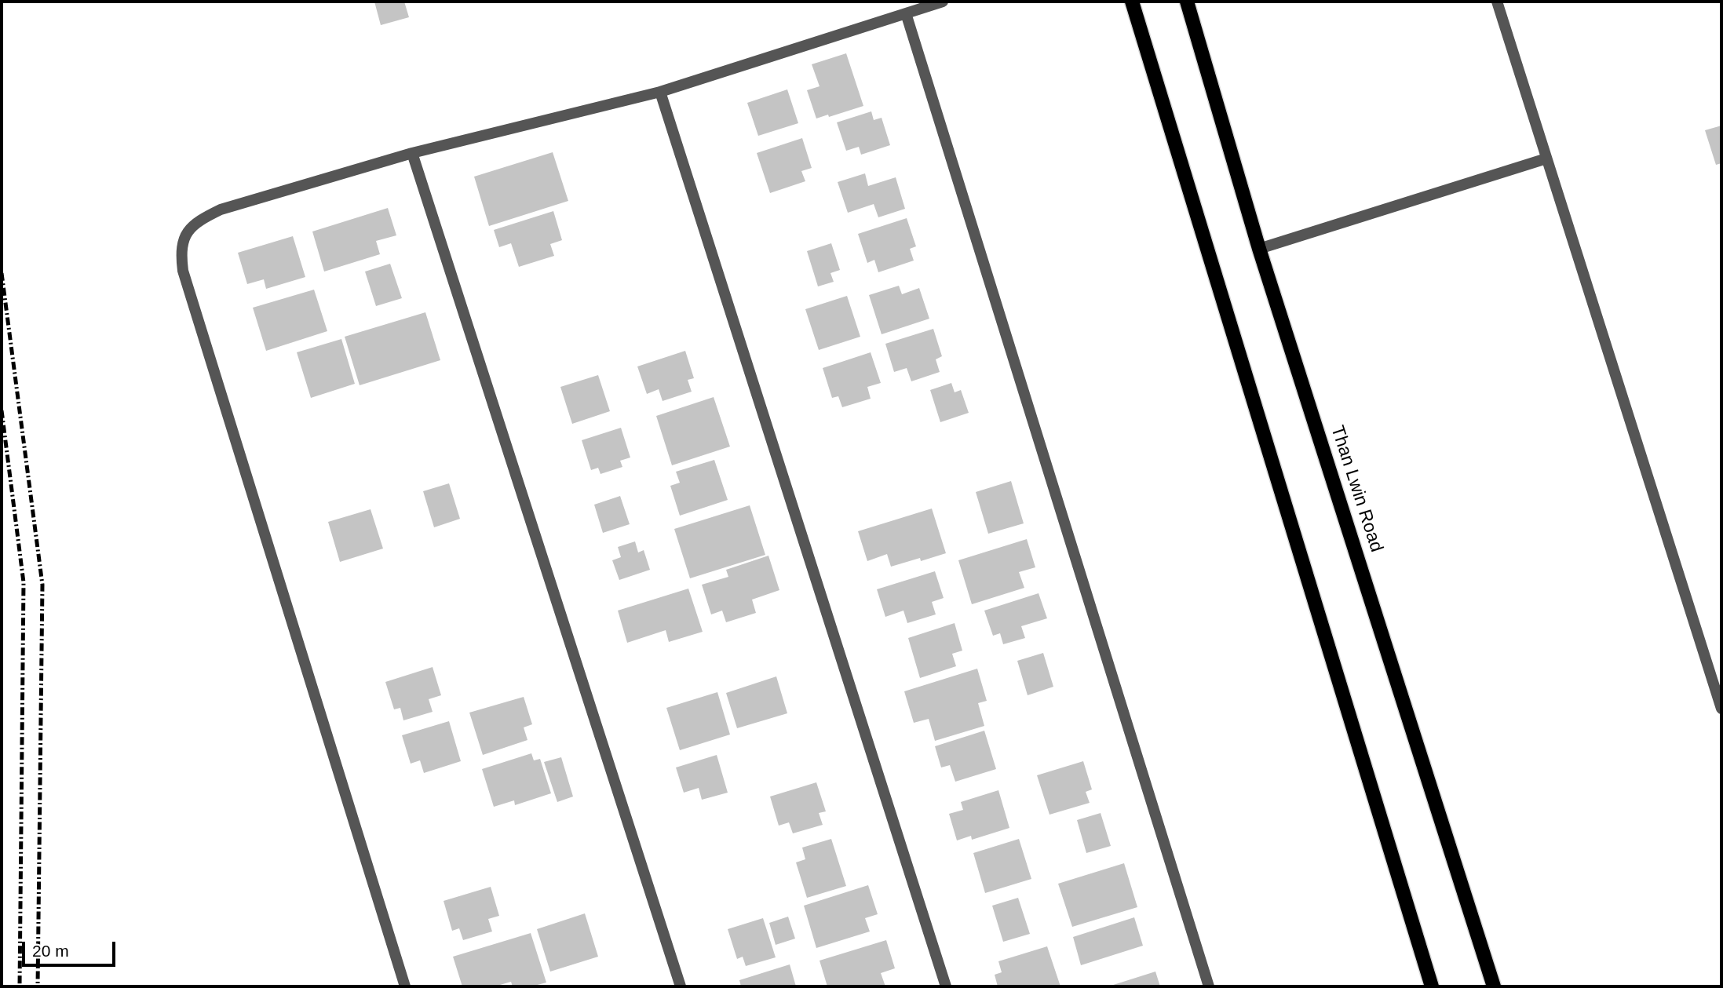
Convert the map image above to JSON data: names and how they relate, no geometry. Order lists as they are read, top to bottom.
{
  "streets": {
    "main road": ["Than Lwin Road"]
  },
  "scale_bar": "20 m"
}
